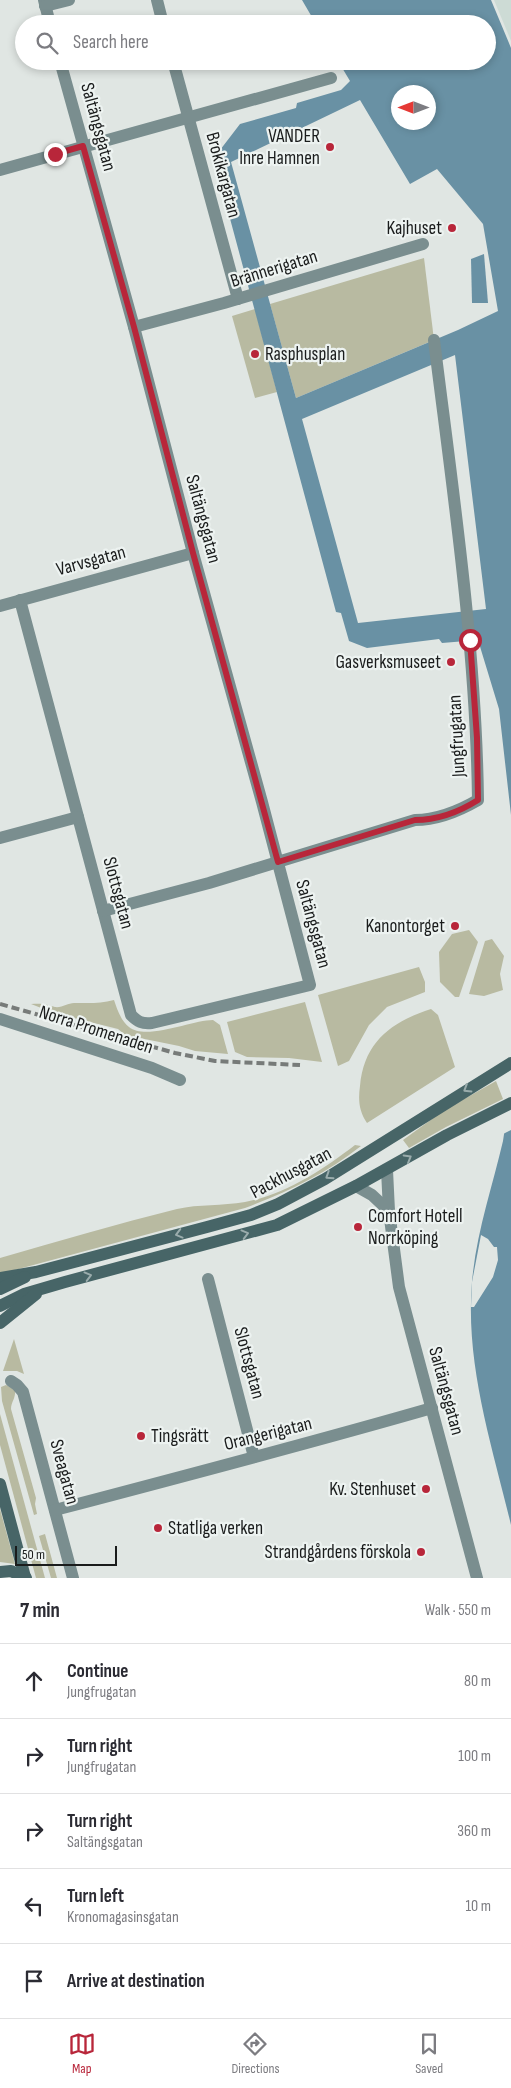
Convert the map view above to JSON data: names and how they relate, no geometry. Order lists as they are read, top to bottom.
{
  "streets": {
    "main road": ["Packhusgatan"],
    "street": [
      "Saltängsgatan",
      "Brokikargatan",
      "Brännerigatan",
      "Varvsgatan",
      "Jungfrugatan",
      "Slottsgatan",
      "Norra Promenaden",
      "Orangerigatan",
      "Sveagatan"
    ]
  },
  "crossings": [
    ["Saltängsgatan", "Brännerigatan"],
    ["Saltängsgatan", "Varvsgatan"],
    ["Saltängsgatan", "Jungfrugatan"],
    ["Saltängsgatan", "Slottsgatan"],
    ["Saltängsgatan", "Packhusgatan"],
    ["Saltängsgatan", "Orangerigatan"],
    ["Brokikargatan", "Brännerigatan"],
    ["Varvsgatan", "Slottsgatan"],
    ["Jungfrugatan", "Slottsgatan"],
    ["Slottsgatan", "Orangerigatan"],
    ["Orangerigatan", "Sveagatan"]
  ],
  "places": [
    "VANDER Inre Hamnen",
    "Kajhuset",
    "Rasphusplan",
    "Gasverksmuseet",
    "Kanontorget",
    "Comfort Hotell Norrköping",
    "Tingsrätt",
    "Kv. Stenhuset",
    "Statliga verken",
    "Strandgårdens förskola"
  ],
  "scale_bar": "50 m",
  "north": "left",
  "page": {
    "search": "Search here",
    "scale": "50 m",
    "heading": ["7 min", "Walk · 550 m"],
    "list": [
      ["Continue", "Jungfrugatan", "80 m"],
      ["Turn right", "Jungfrugatan", "100 m"],
      ["Turn right", "Saltängsgatan", "360 m"],
      ["Turn left", "Kronomagasinsgatan", "10 m"],
      "Arrive at destination"
    ],
    "nav": ["Map", "Directions", "Saved"]
  }
}
